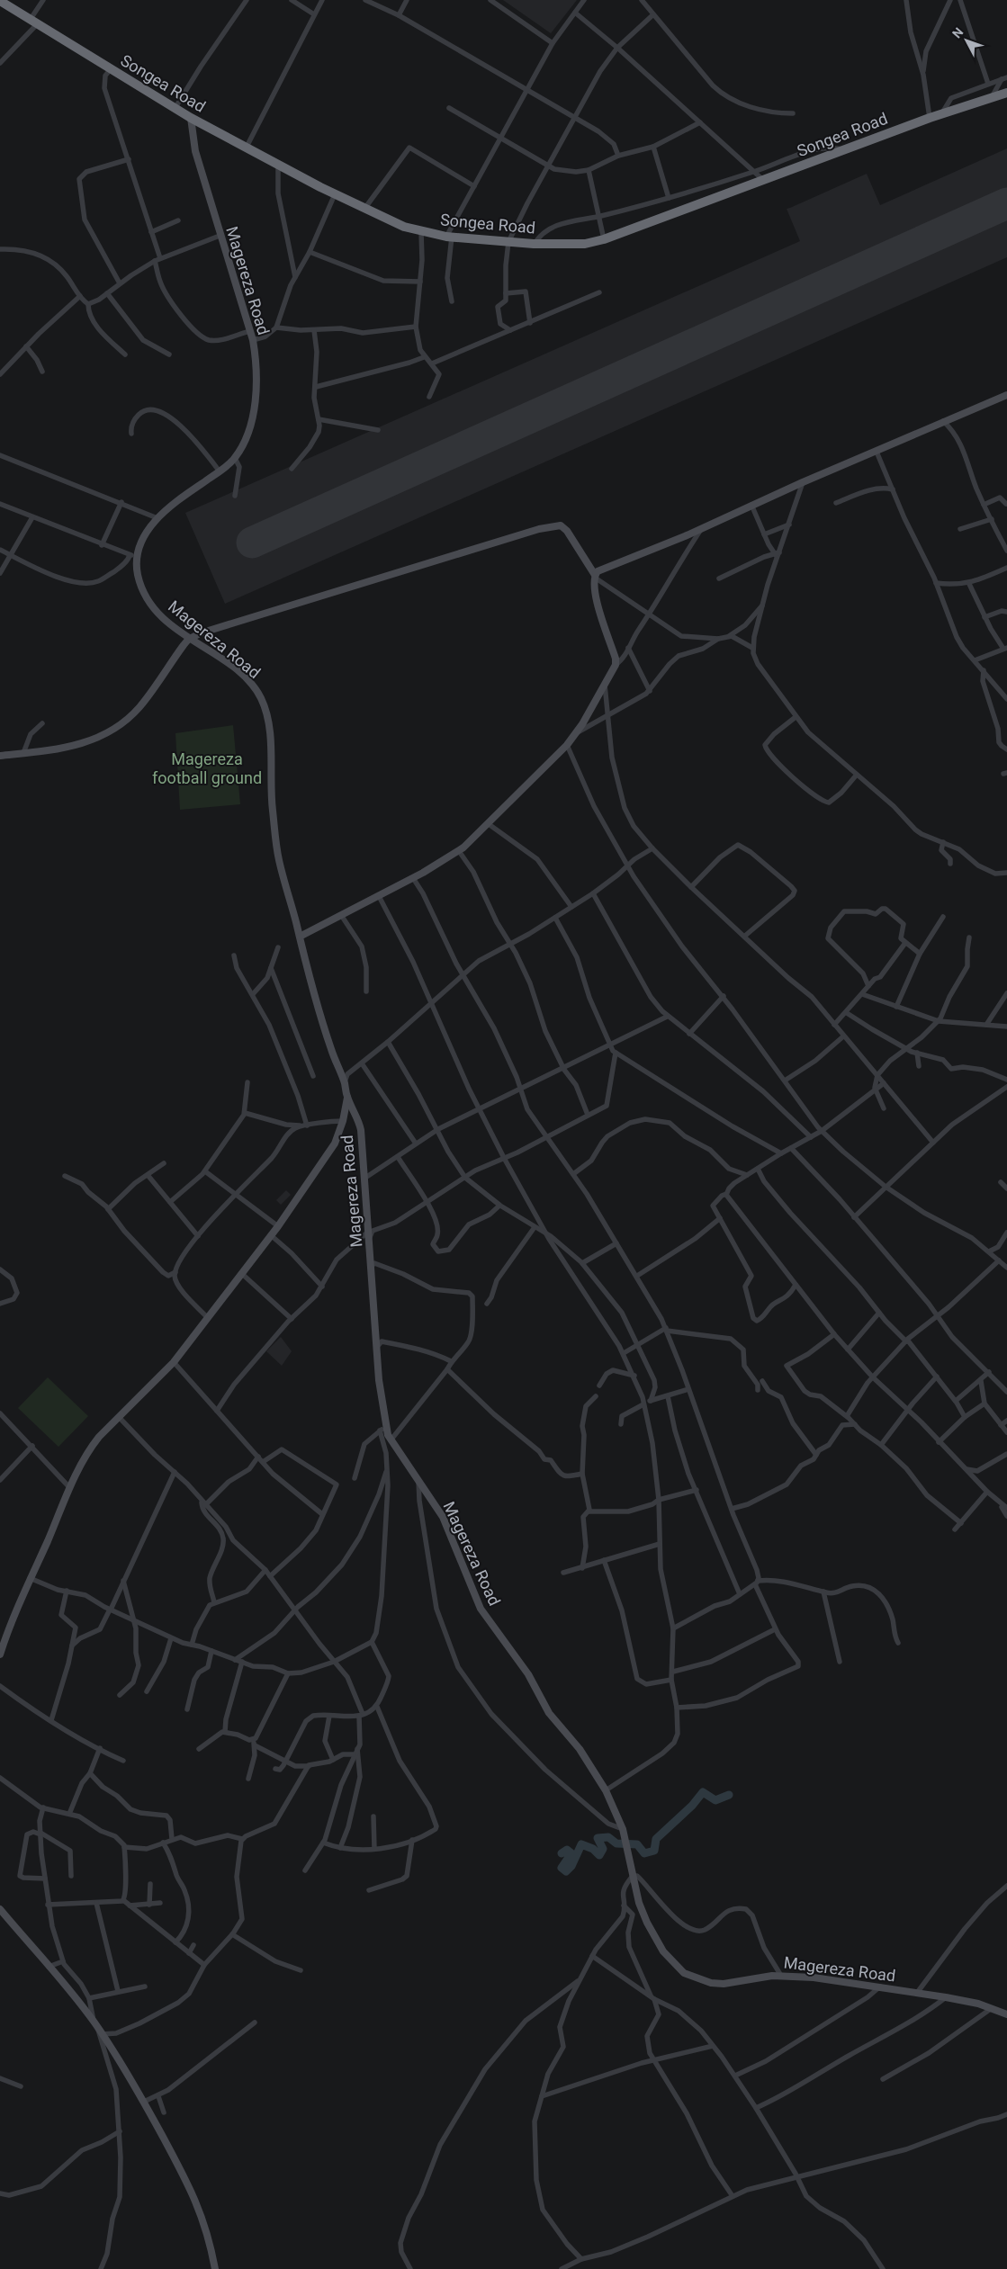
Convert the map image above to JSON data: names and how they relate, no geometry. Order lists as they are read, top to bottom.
{
  "streets": {
    "highway": ["Songea Road"],
    "street": ["Magereza Road"]
  },
  "crossings": [
    ["Songea Road", "Magereza Road"]
  ],
  "parks": ["Magereza football ground"],
  "north": "top left"
}
